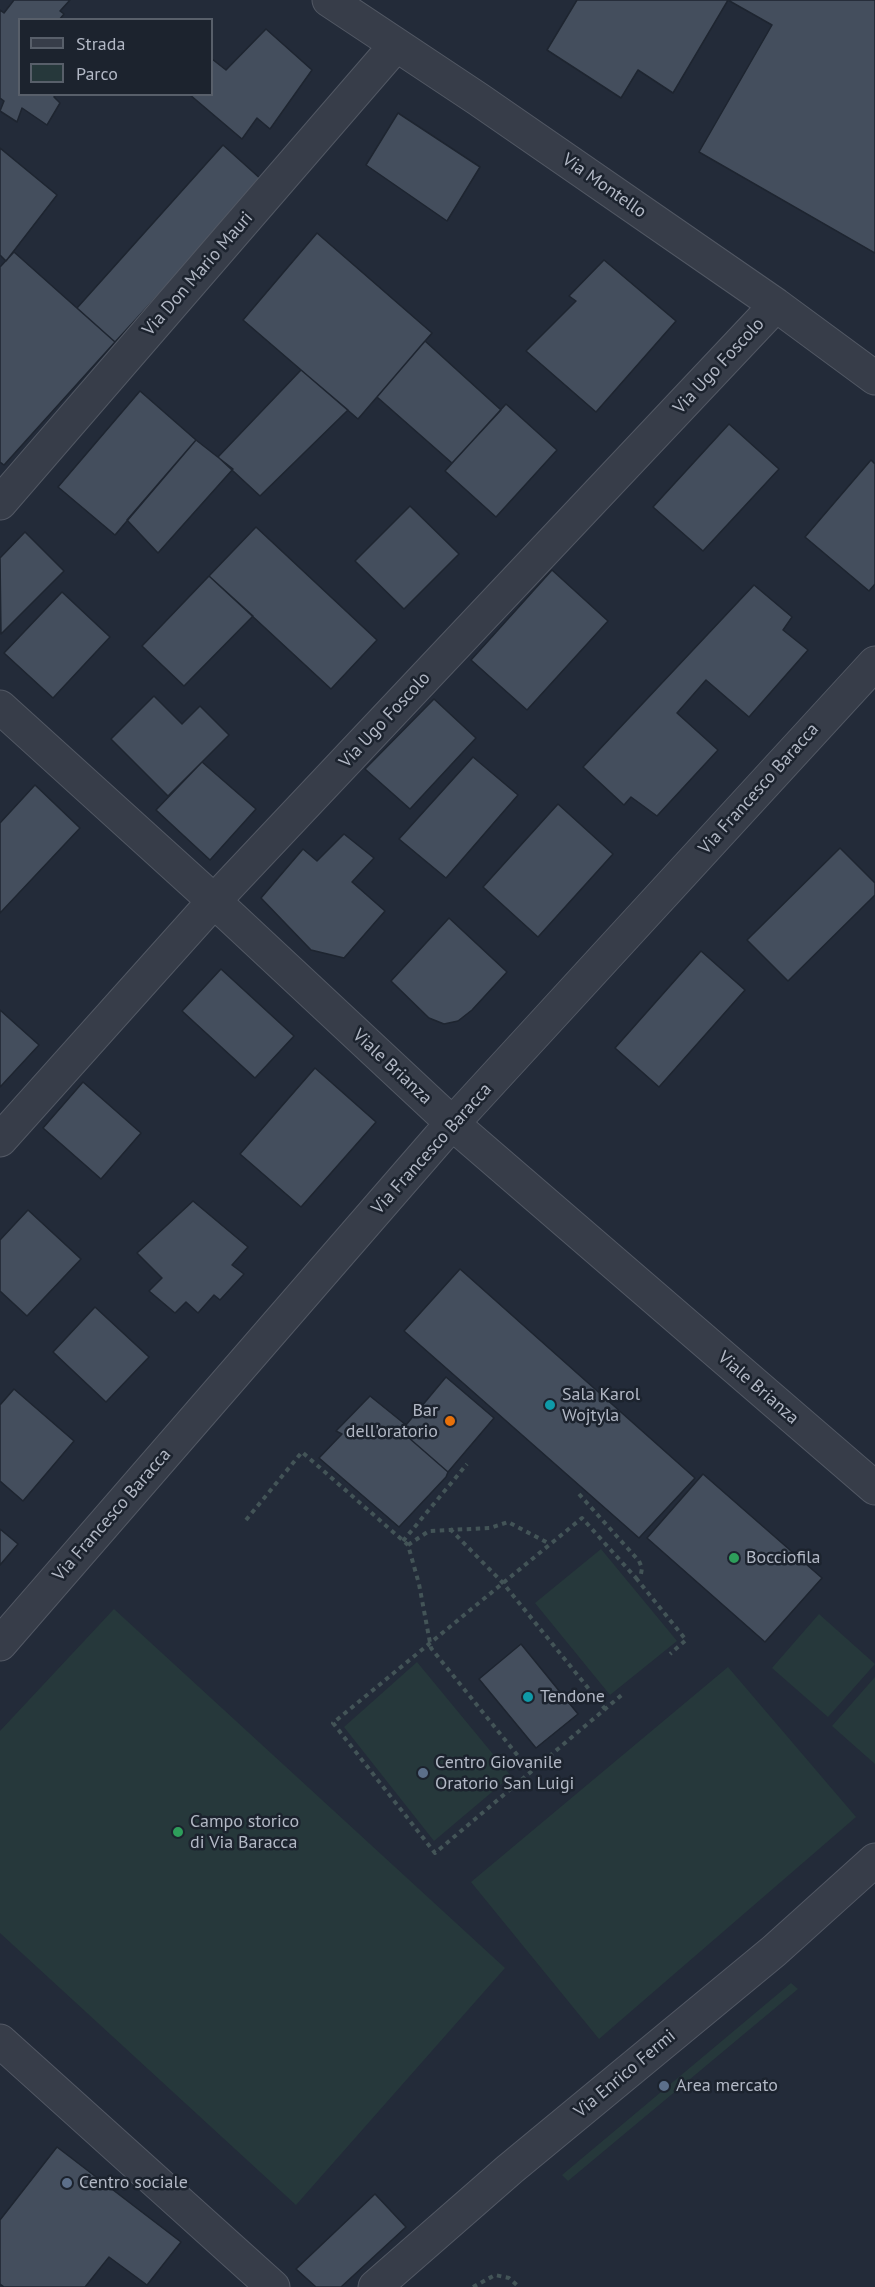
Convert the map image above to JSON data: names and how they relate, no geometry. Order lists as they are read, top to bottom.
{
  "streets": {
    "street": [
      "Via Montello",
      "Via Don Mario Mauri",
      "Via Ugo Foscolo",
      "Via Francesco Baracca",
      "Viale Brianza",
      "Via Enrico Fermi"
    ]
  },
  "crossings": [
    ["Via Montello", "Via Don Mario Mauri"],
    ["Via Montello", "Via Ugo Foscolo"],
    ["Via Ugo Foscolo", "Viale Brianza"],
    ["Via Francesco Baracca", "Viale Brianza"]
  ],
  "places": [
    "Sala Karol Wojtyla",
    "Bar dell'oratorio",
    "Bocciofila",
    "Tendone",
    "Centro Giovanile Oratorio San Luigi",
    "Campo storico di Via Baracca",
    "Area mercato",
    "Centro sociale"
  ],
  "legend": ["Strada", "Parco"]
}
